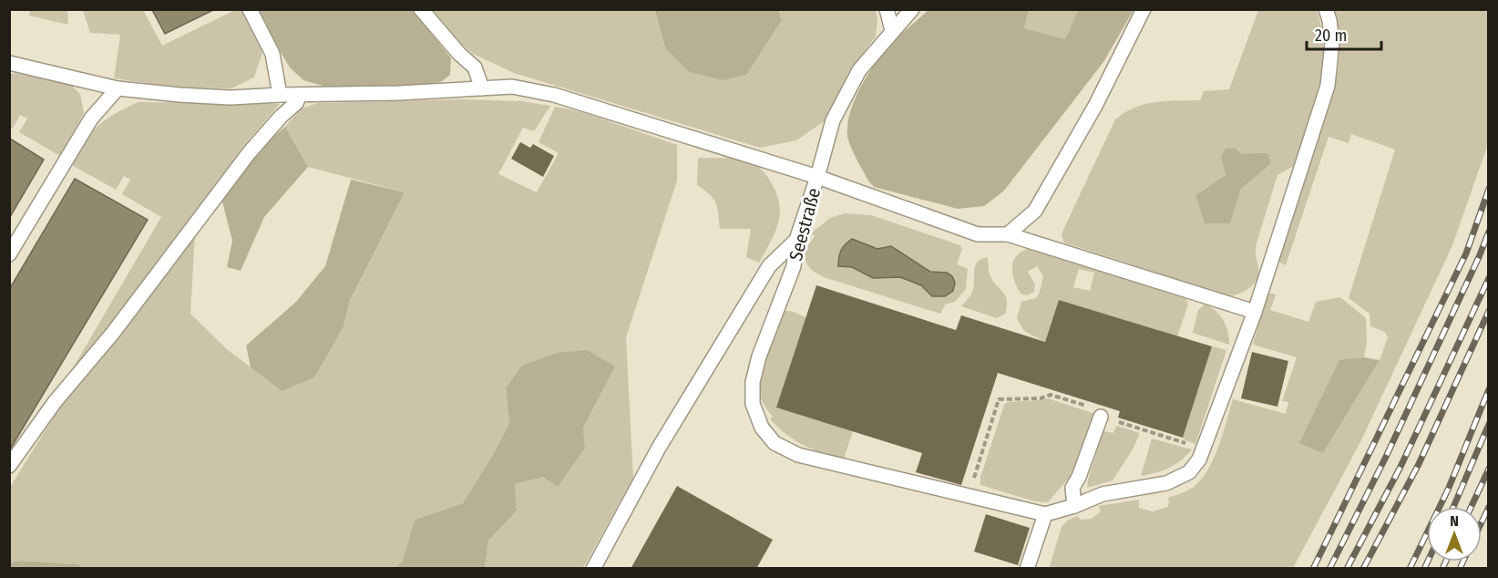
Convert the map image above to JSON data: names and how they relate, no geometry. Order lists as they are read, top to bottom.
{
  "streets": {
    "lane": ["Seestraße"]
  },
  "scale_bar": "20 m",
  "north": "top"
}
